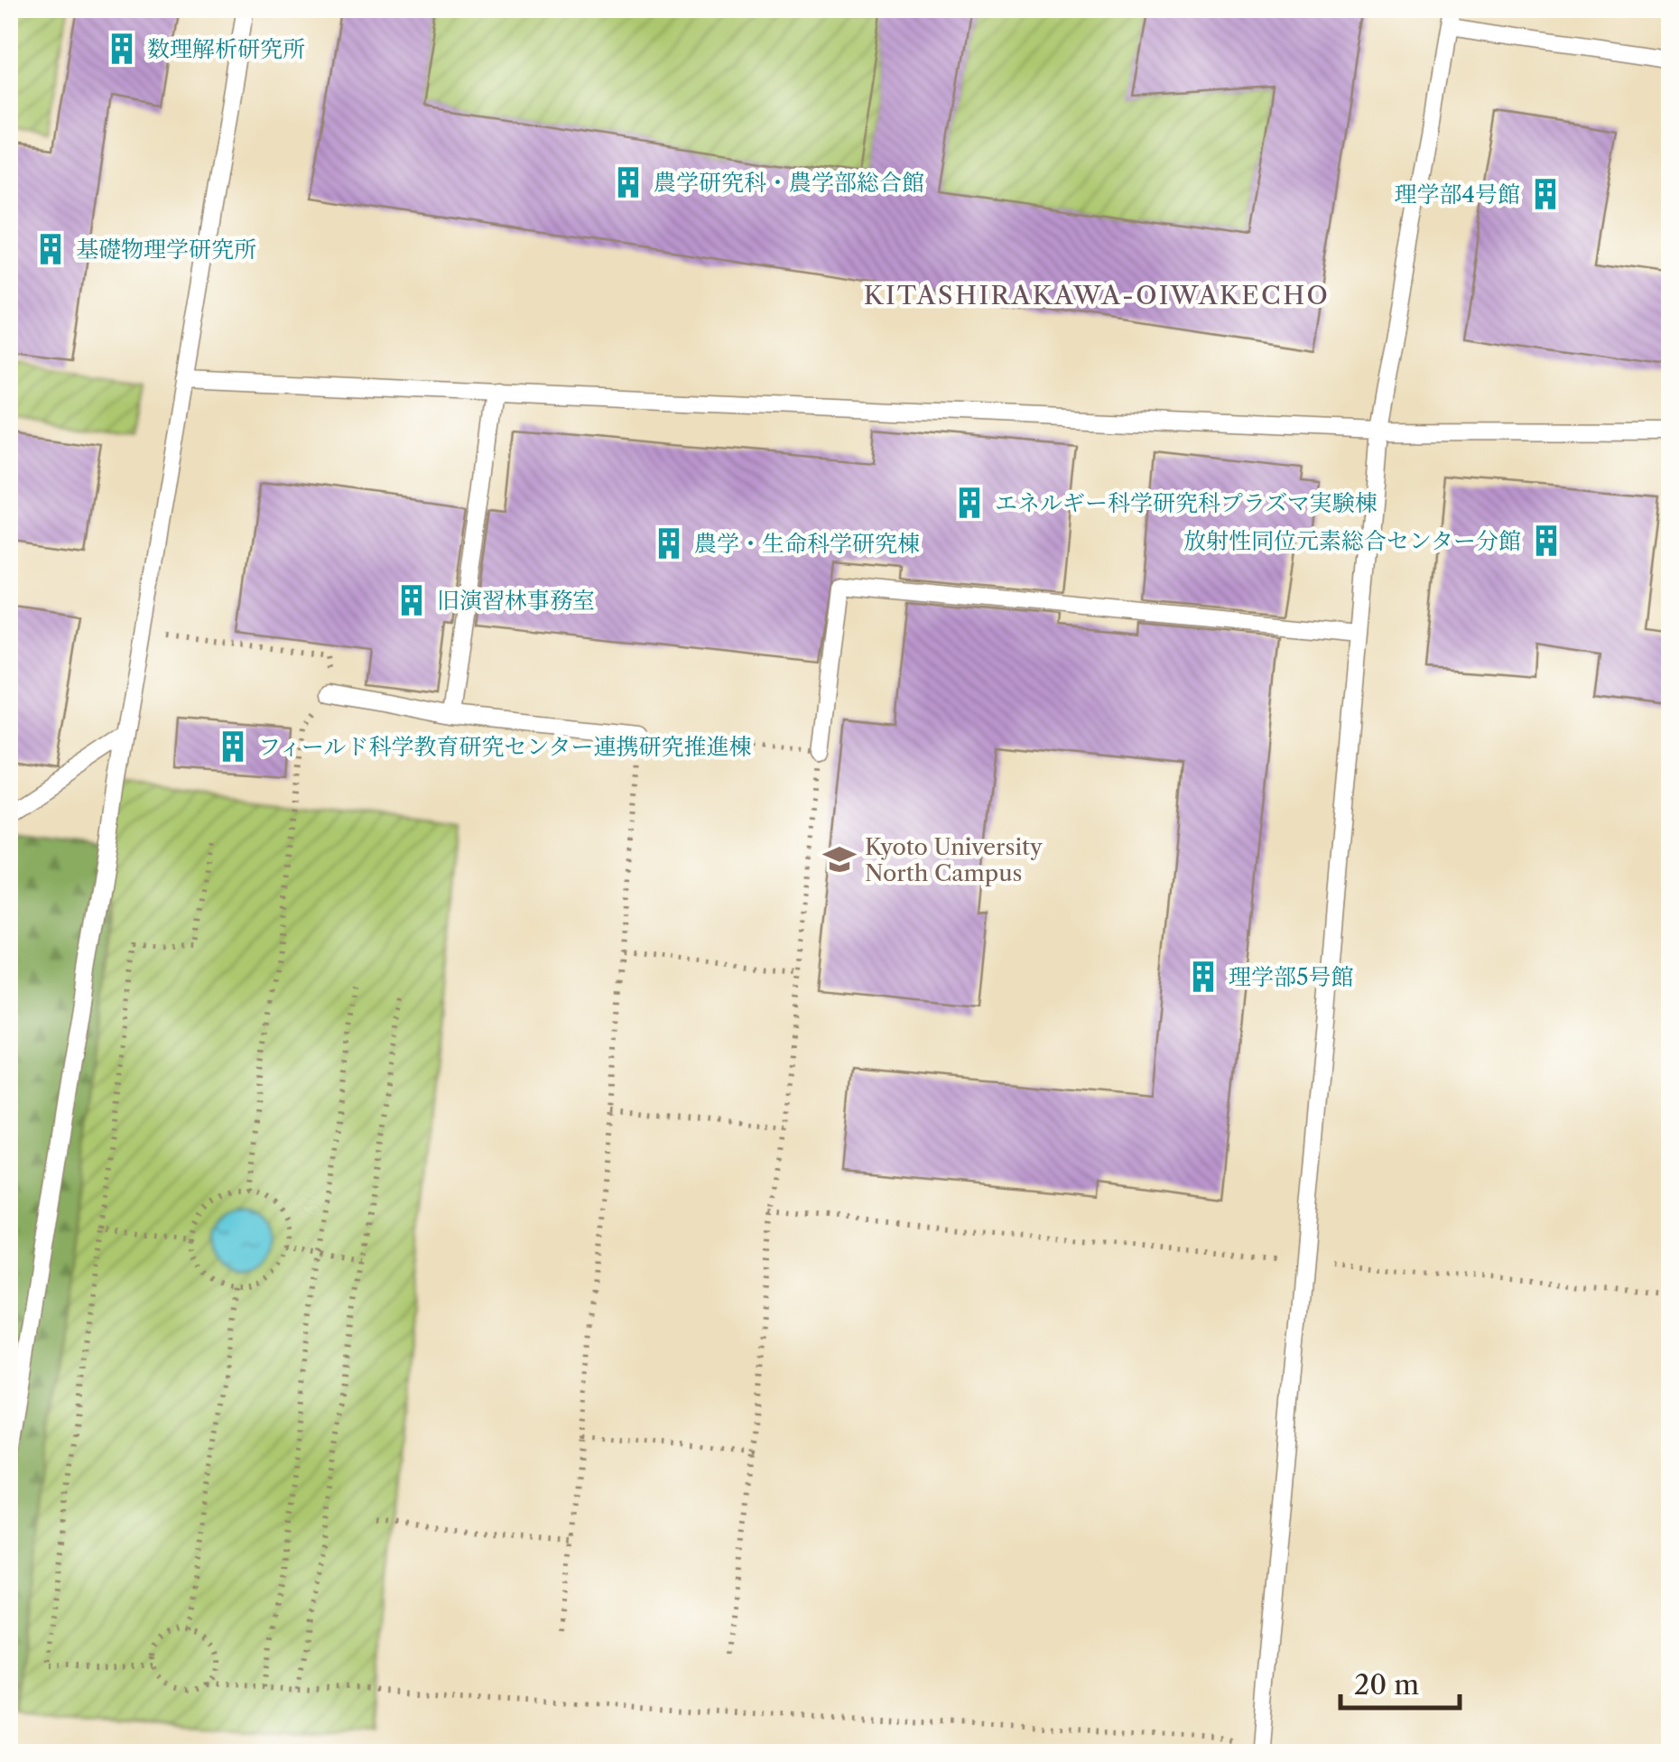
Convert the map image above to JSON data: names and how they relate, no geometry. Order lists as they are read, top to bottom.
{
  "districts": ["KITASHIRAKAWA-OIWAKECHO"],
  "places": {
    "building": [
      "数理解析研究所",
      "農学研究科・農学部総合館",
      "理学部4号館",
      "基礎物理学研究所",
      "エネルギー科学研究科プラズマ実験棟",
      "放射性同位元素総合センター分館",
      "農学・生命科学研究棟",
      "旧演習林事務室",
      "フィールド科学教育研究センター連携研究推進棟",
      "理学部5号館"
    ],
    "school or university": ["Kyoto University North Campus"]
  },
  "scale_bar": "20 m"
}
